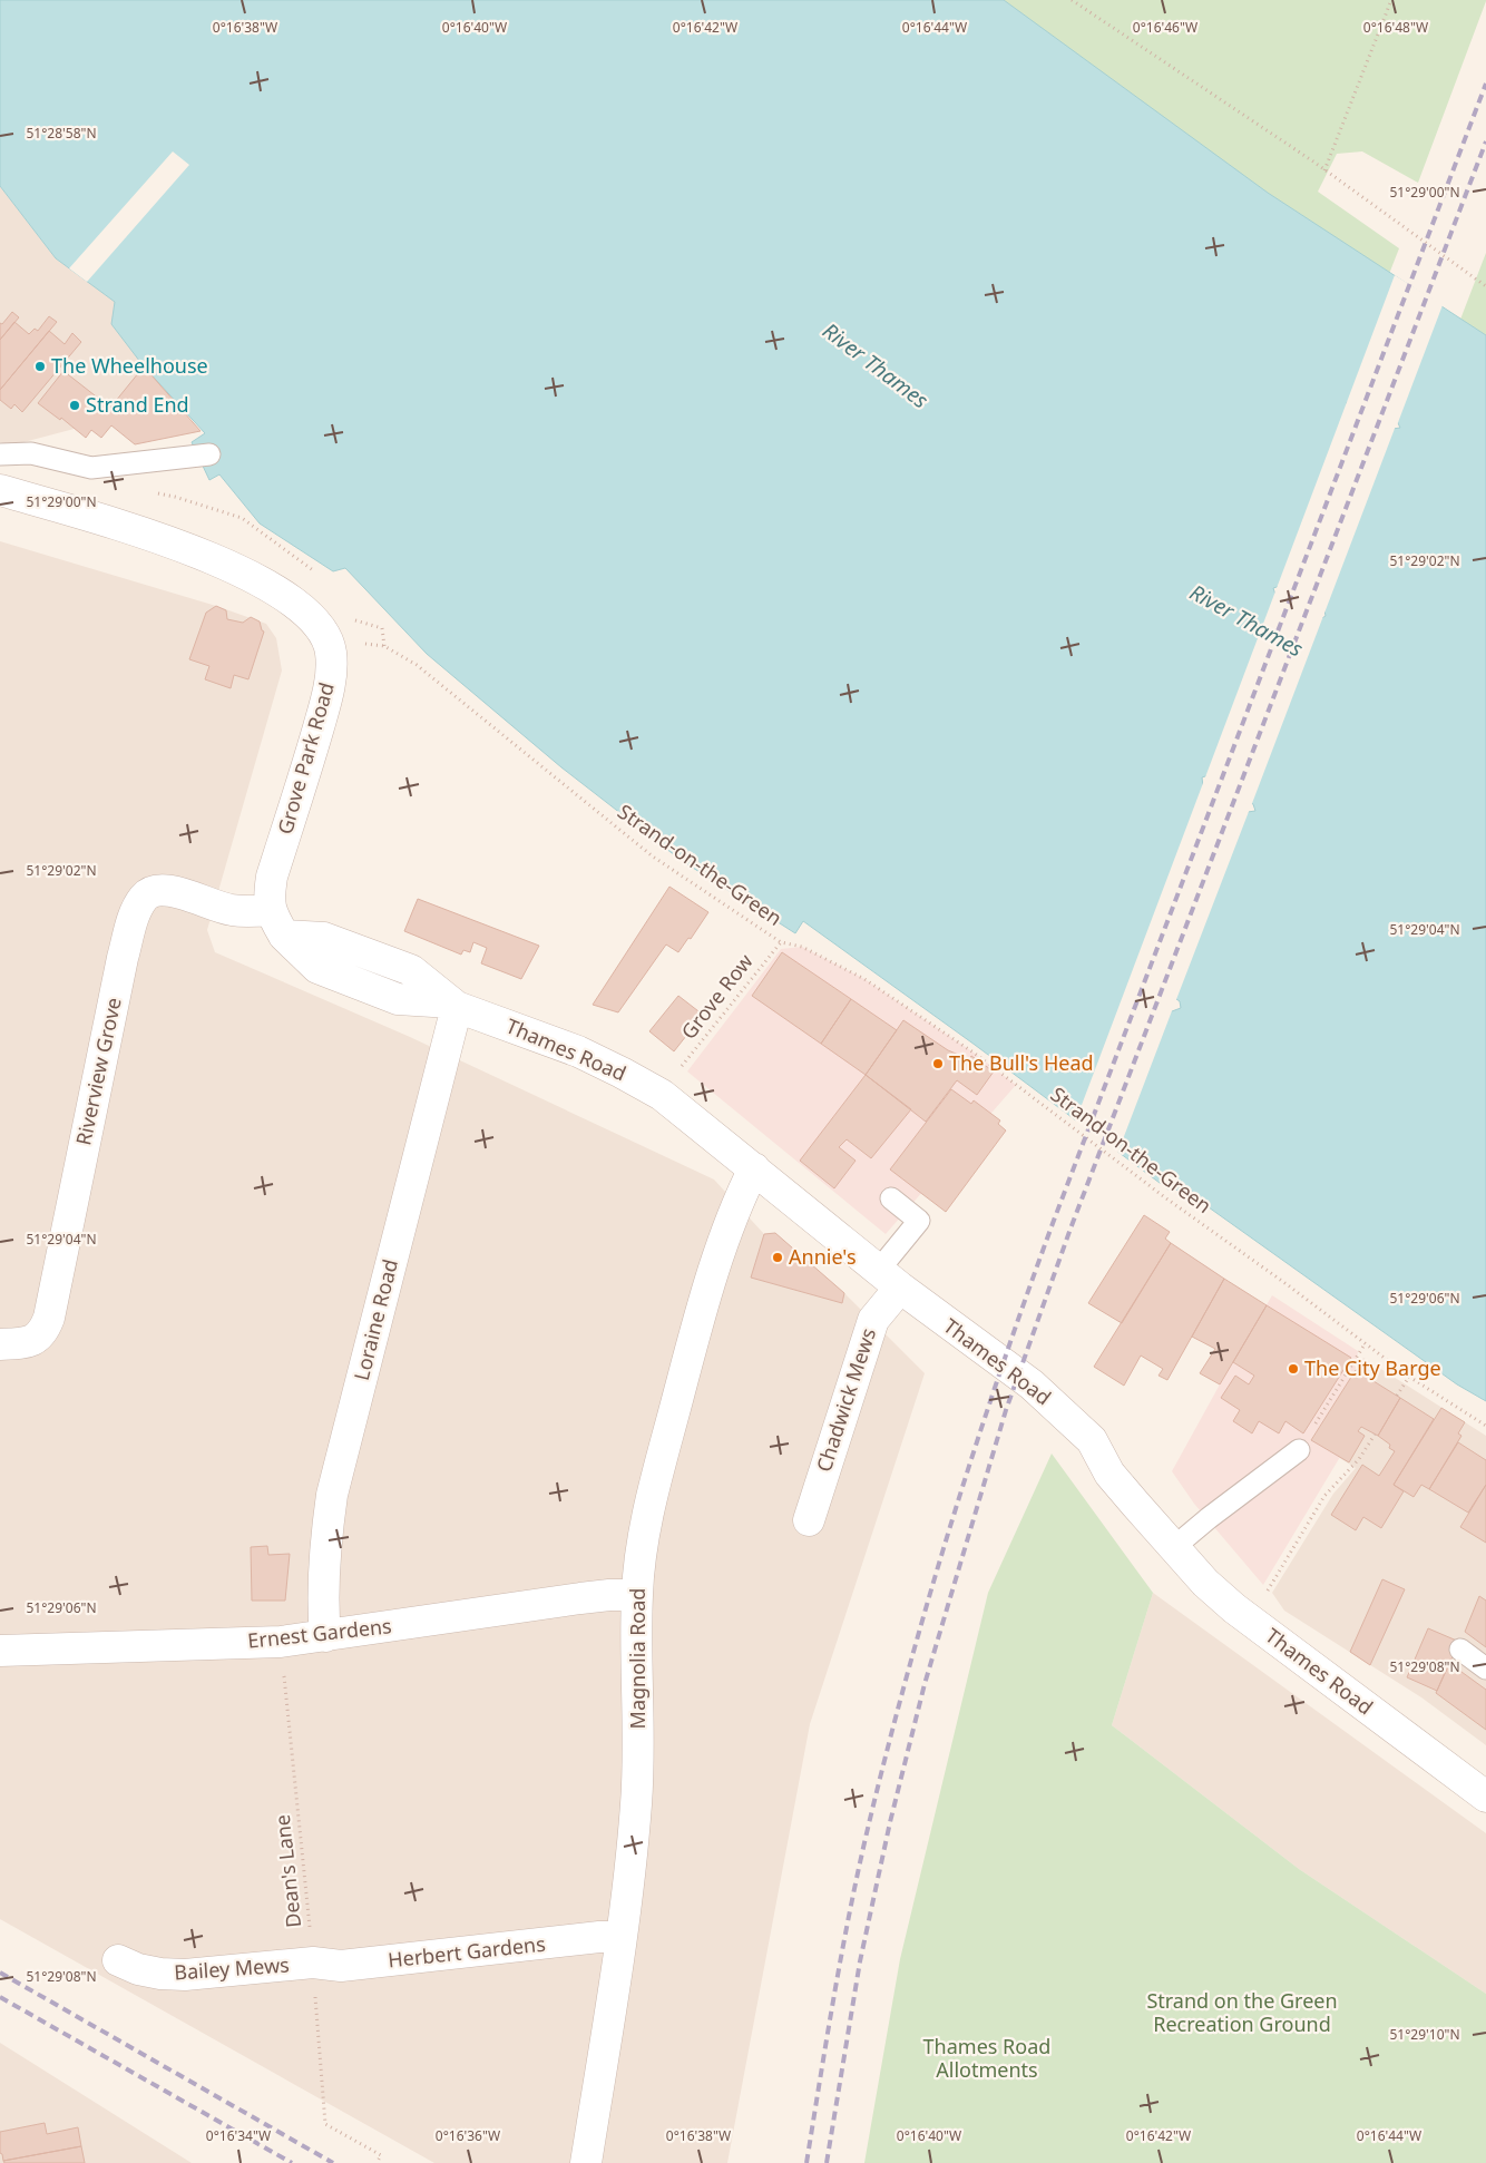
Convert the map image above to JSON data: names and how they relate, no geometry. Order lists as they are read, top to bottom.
{
  "streets": {
    "street": [
      "Grove Park Road",
      "Thames Road",
      "Riverview Grove",
      "Loraine Road",
      "Chadwick Mews",
      "Ernest Gardens",
      "Magnolia Road",
      "Herbert Gardens",
      "Bailey Mews"
    ],
    "path": ["Strand-on-the-Green", "Grove Row", "Dean's Lane"]
  },
  "crossings": [
    ["Grove Park Road", "Thames Road"],
    ["Grove Park Road", "Riverview Grove"],
    ["Strand-on-the-Green", "Grove Row"],
    ["Thames Road", "Riverview Grove"],
    ["Thames Road", "Loraine Road"],
    ["Thames Road", "Chadwick Mews"],
    ["Thames Road", "Magnolia Road"],
    ["Loraine Road", "Ernest Gardens"],
    ["Ernest Gardens", "Magnolia Road"],
    ["Ernest Gardens", "Dean's Lane"],
    ["Magnolia Road", "Herbert Gardens"],
    ["Dean's Lane", "Herbert Gardens"],
    ["Dean's Lane", "Bailey Mews"],
    ["Herbert Gardens", "Bailey Mews"]
  ],
  "water": ["River Thames"],
  "parks": ["Strand on the Green Recreation Ground", "Thames Road Allotments"],
  "places": [
    "The Wheelhouse",
    "Strand End",
    "The Bull's Head",
    "Annie's",
    "The City Barge"
  ],
  "coordinates": [
    "0°16'38\"W",
    "0°16'40\"W",
    "0°16'42\"W",
    "0°16'44\"W",
    "0°16'46\"W",
    "0°16'48\"W",
    "51°28'58\"N",
    "51°29'00\"N",
    "51°29'02\"N",
    "51°29'04\"N",
    "51°29'06\"N",
    "51°29'08\"N",
    "51°29'10\"N",
    "0°16'34\"W",
    "0°16'36\"W"
  ]
}
